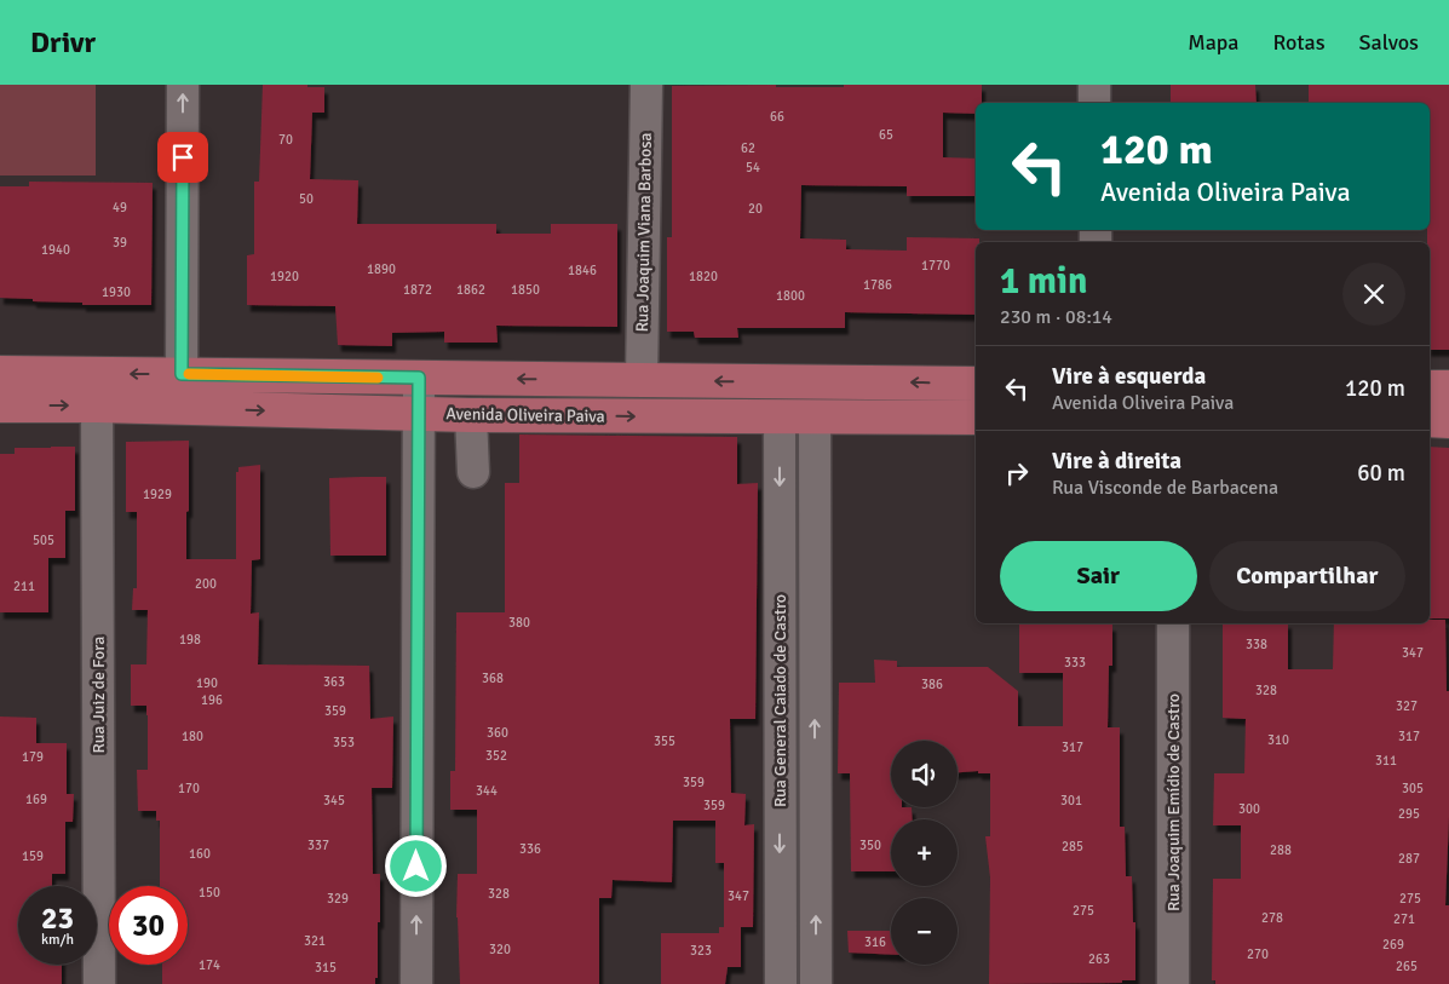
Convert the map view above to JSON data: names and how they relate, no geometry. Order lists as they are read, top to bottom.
{
  "streets": {
    "main road": ["Avenida Oliveira Paiva"],
    "street": [
      "Rua Joaquim Viana Barbosa",
      "Rua Juiz de Fora",
      "Rua General Caiado de Castro",
      "Rua Joaquim Emídio de Castro"
    ]
  },
  "crossings": [
    ["Avenida Oliveira Paiva", "Rua Juiz de Fora"],
    ["Avenida Oliveira Paiva", "Rua General Caiado de Castro"]
  ],
  "house_numbers": [
    "66",
    "65",
    "70",
    "62",
    "54",
    "50",
    "49",
    "20",
    "39",
    "1940",
    "1770",
    "1890",
    "1846",
    "1920",
    "1820",
    "1786",
    "1872",
    "1862",
    "1850",
    "1930",
    "1800",
    "1929",
    "505",
    "200",
    "211",
    "380",
    "198",
    "338",
    "347",
    "333",
    "368",
    "363",
    "190",
    "386",
    "328",
    "196",
    "327",
    "359",
    "360",
    "180",
    "317",
    "310",
    "355",
    "353",
    "317",
    "352",
    "179",
    "311",
    "359",
    "170",
    "305",
    "344",
    "169",
    "345",
    "301",
    "359",
    "300",
    "295",
    "337",
    "350",
    "285",
    "336",
    "288",
    "160",
    "159",
    "287",
    "150",
    "328",
    "347",
    "329",
    "275",
    "275",
    "278",
    "271",
    "321",
    "316",
    "269",
    "320",
    "323",
    "270",
    "263",
    "174",
    "265",
    "315"
  ],
  "page": {
    "header": "Drivr",
    "nav": ["Mapa", "Rotas", "Salvos"],
    "turn": ["120 m", "Avenida Oliveira Paiva"],
    "heading": ["1 min", "230 m · 08:14"],
    "list": [
      {
        "name": "Vire à esquerda",
        "note": "Avenida Oliveira Paiva",
        "value": "120 m"
      },
      {
        "name": "Vire à direita",
        "note": "Rua Visconde de Barbacena",
        "value": "60 m"
      }
    ],
    "buttons": ["Sair", "Compartilhar"],
    "map_buttons": ["+", "−"],
    "speed": "23 km/h",
    "limit": "30"
  }
}
